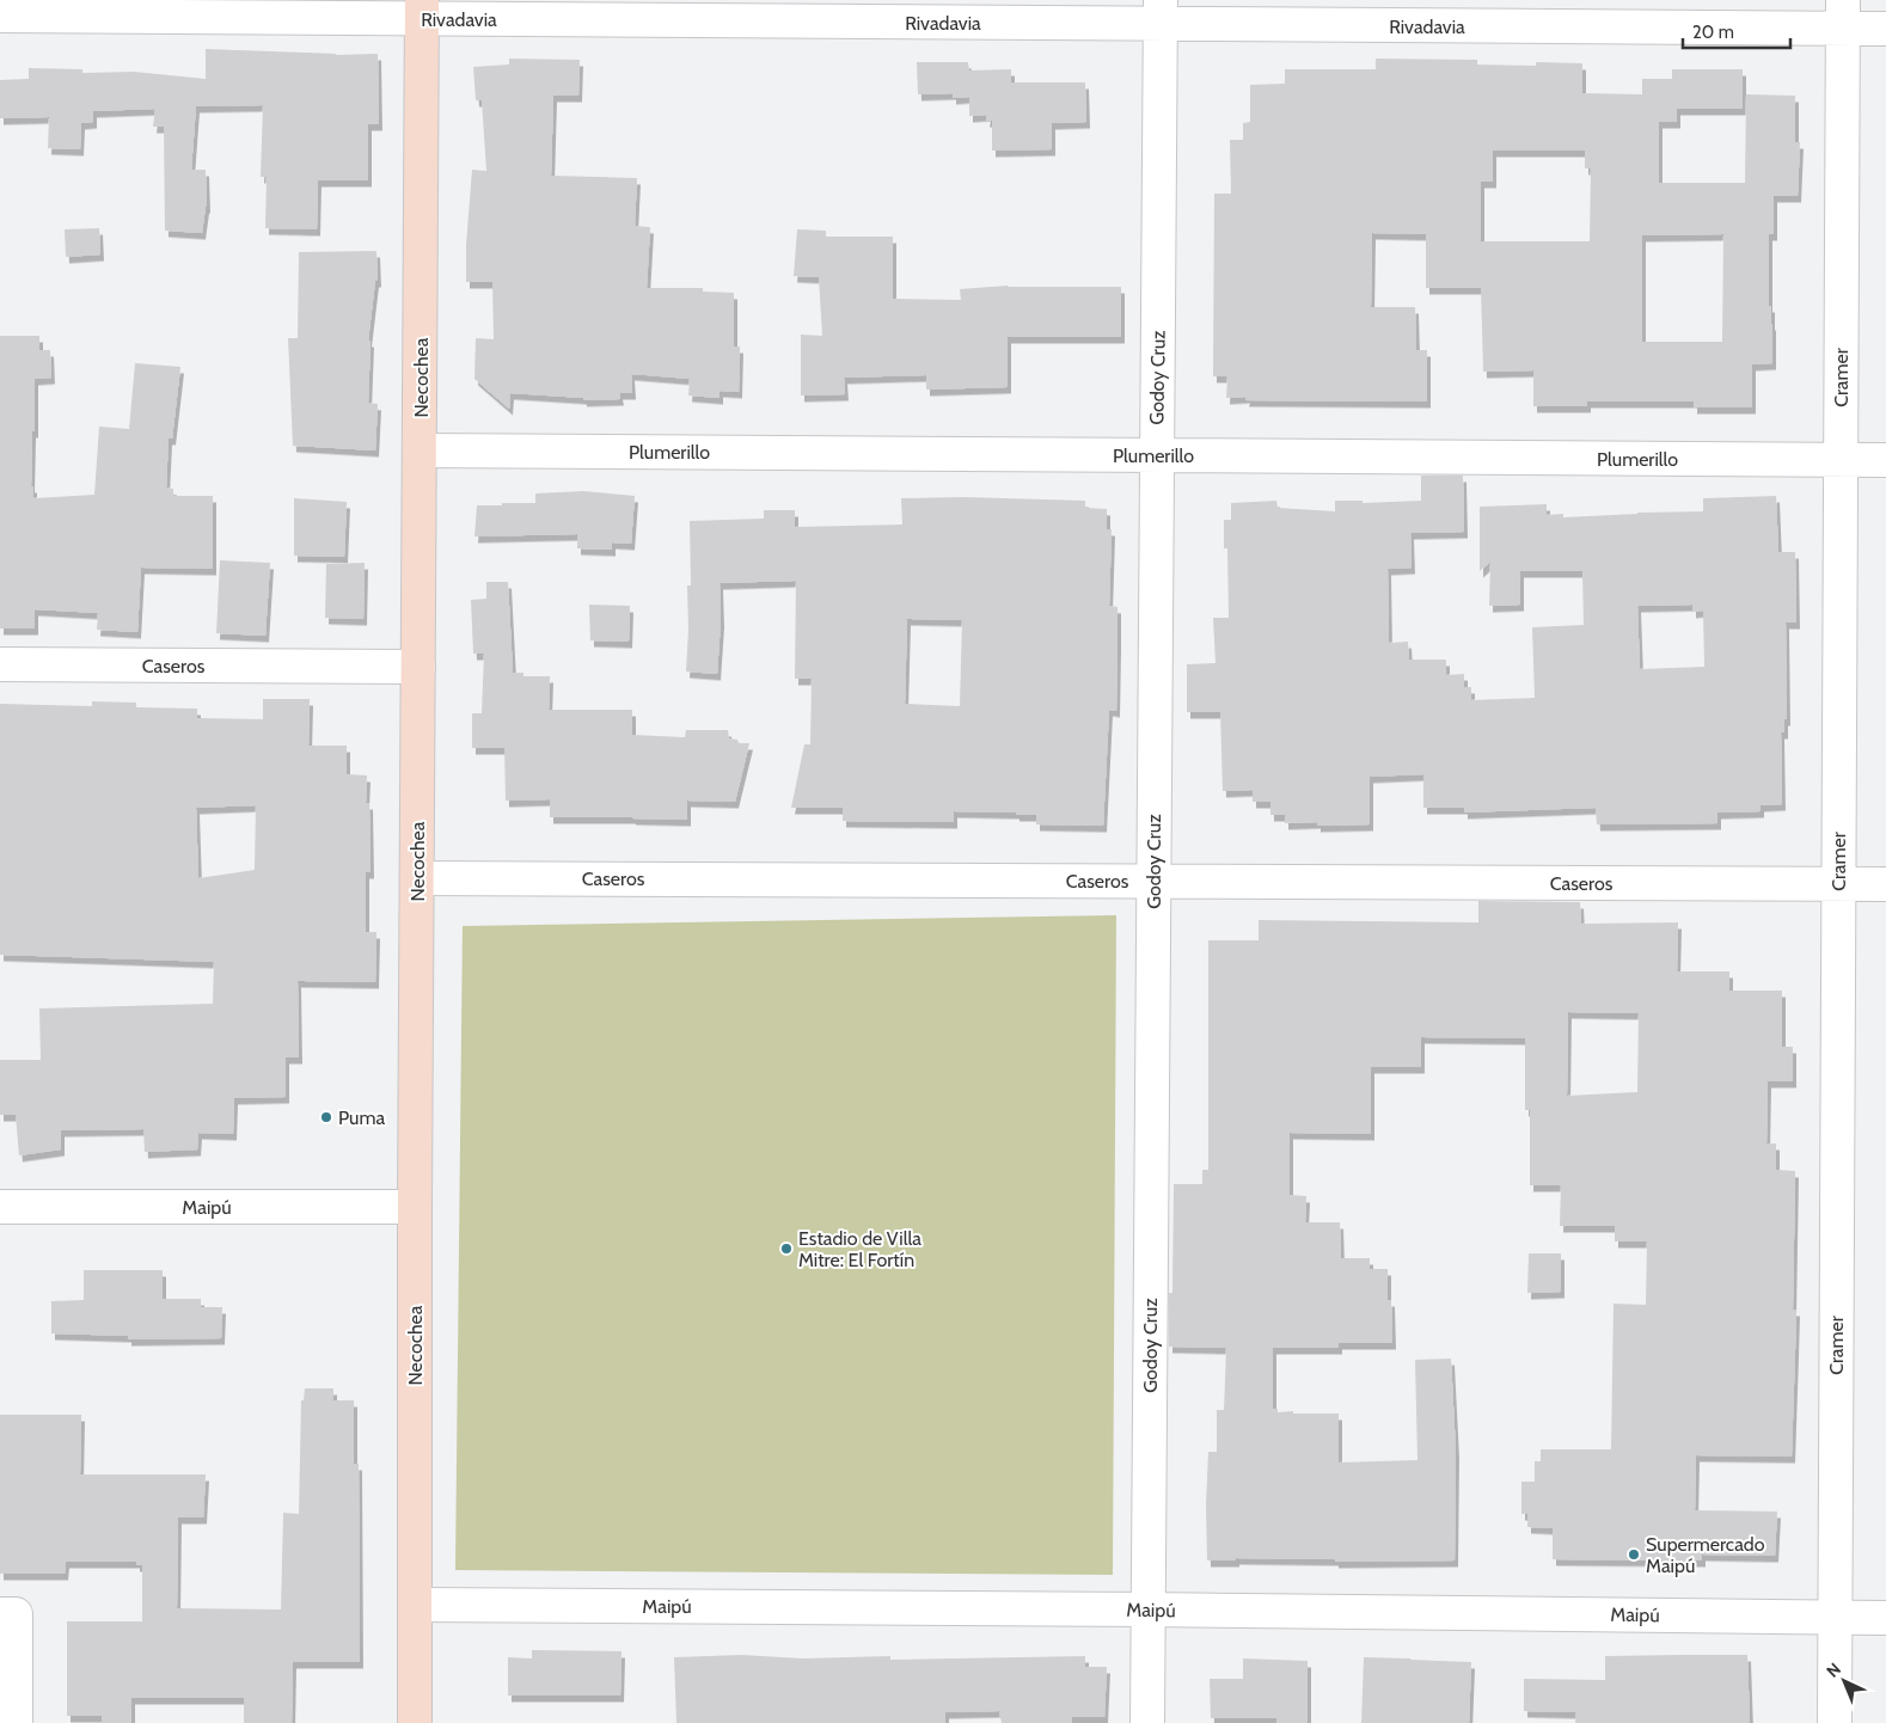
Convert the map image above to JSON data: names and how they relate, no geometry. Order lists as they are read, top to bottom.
{
  "streets": {
    "main road": ["Necochea"],
    "street": [
      "Rivadavia",
      "Godoy Cruz",
      "Cramer",
      "Plumerillo",
      "Caseros",
      "Maipú"
    ]
  },
  "crossings": [
    ["Rivadavia", "Necochea"],
    ["Rivadavia", "Godoy Cruz"],
    ["Rivadavia", "Cramer"],
    ["Necochea", "Plumerillo"],
    ["Necochea", "Caseros"],
    ["Necochea", "Maipú"],
    ["Godoy Cruz", "Plumerillo"],
    ["Godoy Cruz", "Caseros"],
    ["Godoy Cruz", "Maipú"],
    ["Cramer", "Plumerillo"],
    ["Cramer", "Caseros"],
    ["Cramer", "Maipú"]
  ],
  "places": ["Puma", "Estadio de Villa Mitre: El Fortín", "Supermercado Maipú"],
  "scale_bar": "20 m",
  "north": "top left"
}
